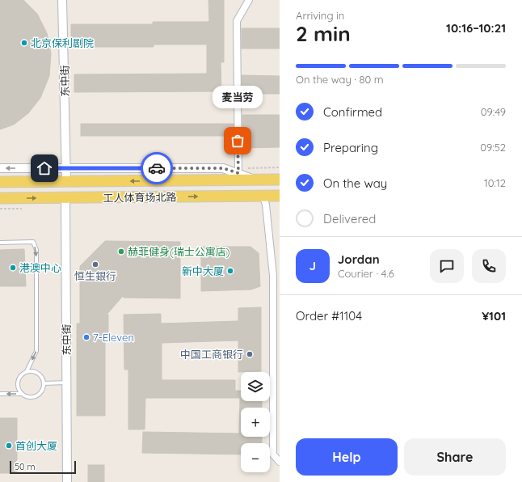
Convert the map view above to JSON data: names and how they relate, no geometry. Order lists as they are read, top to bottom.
{
  "streets": {
    "main road": ["工人体育场北路"],
    "street": ["东中街"]
  },
  "crossings": [
    ["东中街", "工人体育场北路"]
  ],
  "places": [
    "北京保利剧院",
    "麦当劳",
    "赫菲健身(瑞士公寓店)",
    "恒生銀行",
    "港澳中心",
    "新中大厦",
    "7-Eleven",
    "中国工商银行",
    "首创大厦"
  ],
  "scale_bar": "50 m",
  "page": {
    "heading": ["2 min", "Arriving in", "10:16–10:21"],
    "panel": [
      "Jordan",
      "Courier · 4.6",
      "Order #1104",
      "¥101"
    ],
    "bar": "On the way · 80 m",
    "bubble": "麦当劳",
    "list": [
      ["Confirmed", "09:49"],
      ["Preparing", "09:52"],
      ["On the way", "10:12"],
      "Delivered"
    ],
    "round": "J",
    "map_buttons": ["+", "−"],
    "buttons": ["Help", "Share"],
    "scale": "50 m"
  }
}
